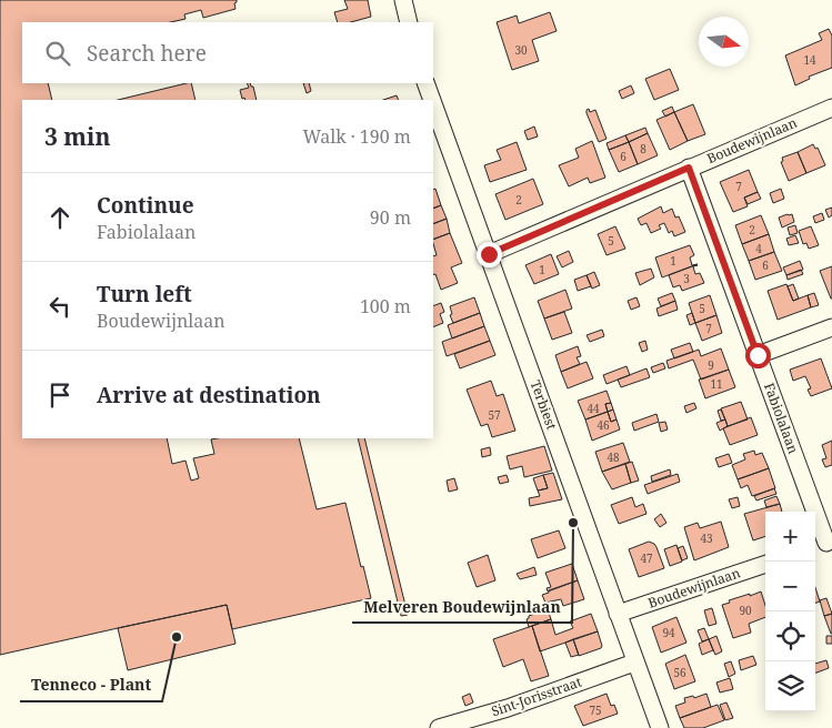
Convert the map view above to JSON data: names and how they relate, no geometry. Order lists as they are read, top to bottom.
{
  "streets": {
    "street": [
      "Boudewijnlaan",
      "Terbiest",
      "Fabiolalaan",
      "Sint-Jorisstraat"
    ]
  },
  "crossings": [
    ["Boudewijnlaan", "Terbiest"],
    ["Boudewijnlaan", "Fabiolalaan"],
    ["Terbiest", "Sint-Jorisstraat"]
  ],
  "places": ["Melveren Boudewijnlaan", "Tenneco - Plant"],
  "house_numbers": [
    "30",
    "14",
    "8",
    "6",
    "7",
    "2",
    "2",
    "5",
    "4",
    "1",
    "6",
    "1",
    "3",
    "5",
    "7",
    "9",
    "11",
    "44",
    "57",
    "46",
    "48",
    "43",
    "47",
    "90",
    "94",
    "56",
    "75"
  ],
  "north": "right",
  "page": {
    "search": "Search here",
    "heading": ["3 min", "Walk · 190 m"],
    "list": [
      ["Continue", "Fabiolalaan", "90 m"],
      ["Turn left", "Boudewijnlaan", "100 m"],
      "Arrive at destination"
    ],
    "map_buttons": ["+", "−"]
  }
}
